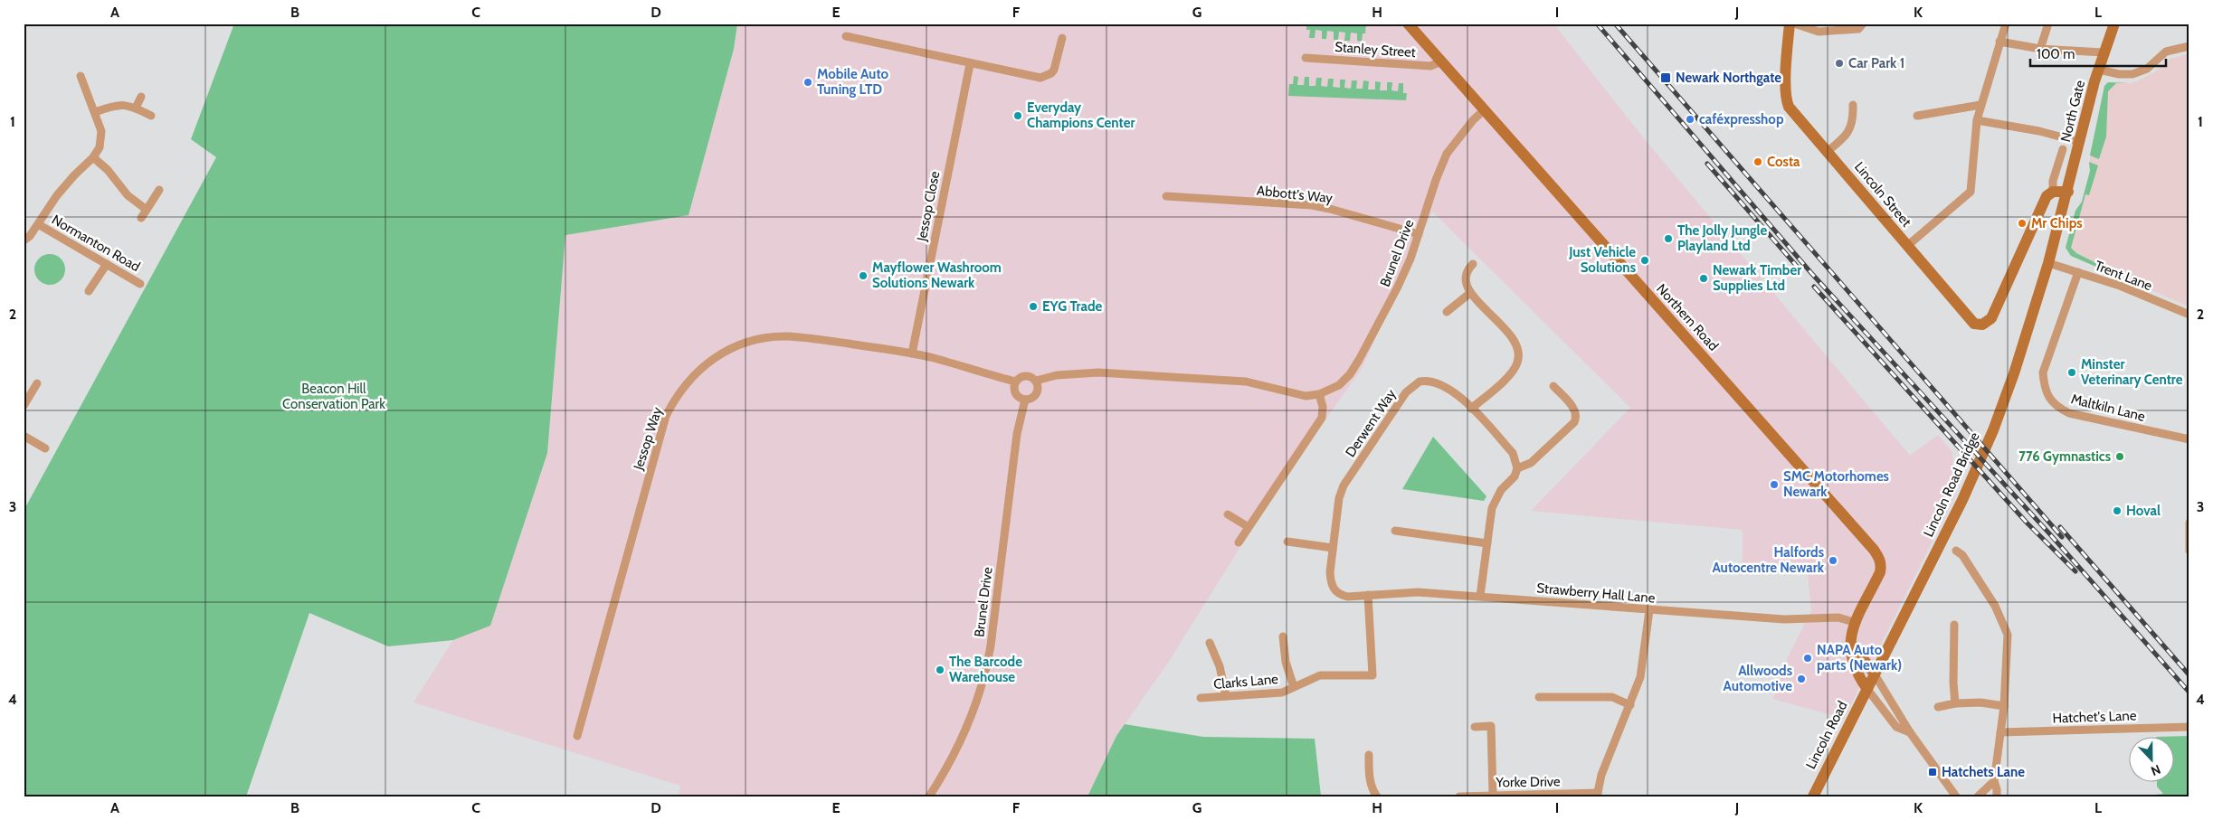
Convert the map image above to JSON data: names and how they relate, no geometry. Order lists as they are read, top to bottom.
{
  "streets": {
    "street": [
      "Stanley Street",
      "North Gate",
      "Abbott's Way",
      "Lincoln Street",
      "Jessop Close",
      "Normanton Road",
      "Brunel Drive",
      "Trent Lane",
      "Northern Road",
      "Maltkiln Lane",
      "Derwent Way",
      "Jessop Way",
      "Lincoln Road Bridge",
      "Strawberry Hall Lane",
      "Clarks Lane",
      "Hatchet's Lane",
      "Lincoln Road",
      "Yorke Drive"
    ]
  },
  "crossings": [
    ["Stanley Street", "Northern Road"],
    ["North Gate", "Lincoln Street"],
    ["North Gate", "Trent Lane"],
    ["North Gate", "Lincoln Road Bridge"],
    ["Abbott's Way", "Brunel Drive"],
    ["Jessop Close", "Jessop Way"],
    ["Brunel Drive", "Northern Road"],
    ["Brunel Drive", "Jessop Way"],
    ["Trent Lane", "Maltkiln Lane"],
    ["Trent Lane", "Lincoln Road Bridge"],
    ["Northern Road", "Strawberry Hall Lane"],
    ["Northern Road", "Lincoln Road"],
    ["Derwent Way", "Strawberry Hall Lane"],
    ["Lincoln Road Bridge", "Lincoln Road"],
    ["Strawberry Hall Lane", "Clarks Lane"],
    ["Strawberry Hall Lane", "Yorke Drive"]
  ],
  "parks": ["Beacon Hill Conservation Park"],
  "places": {
    "other": [
      "Car Park 1",
      "Mobile Auto Tuning LTD",
      "Everyday Champions Center",
      "caféxpresshop",
      "Costa",
      "Mr Chips",
      "The Jolly Jungle Playland Ltd",
      "Just Vehicle Solutions",
      "Mayflower Washroom Solutions Newark",
      "Newark Timber Supplies Ltd",
      "EYG Trade",
      "Minster Veterinary Centre",
      "776 Gymnastics",
      "SMC Motorhomes Newark",
      "Hoval",
      "Halfords Autocentre Newark",
      "NAPA Auto parts (Newark)",
      "The Barcode Warehouse",
      "Allwoods Automotive"
    ],
    "transit": ["Newark Northgate", "Hatchets Lane"]
  },
  "scale_bar": "100 m",
  "north": "bottom",
  "grid": {
    "columns": [
      "A",
      "B",
      "C",
      "D",
      "E",
      "F",
      "G",
      "H",
      "I",
      "J",
      "K",
      "L"
    ],
    "rows": [
      "1",
      "2",
      "3",
      "4"
    ]
  }
}
